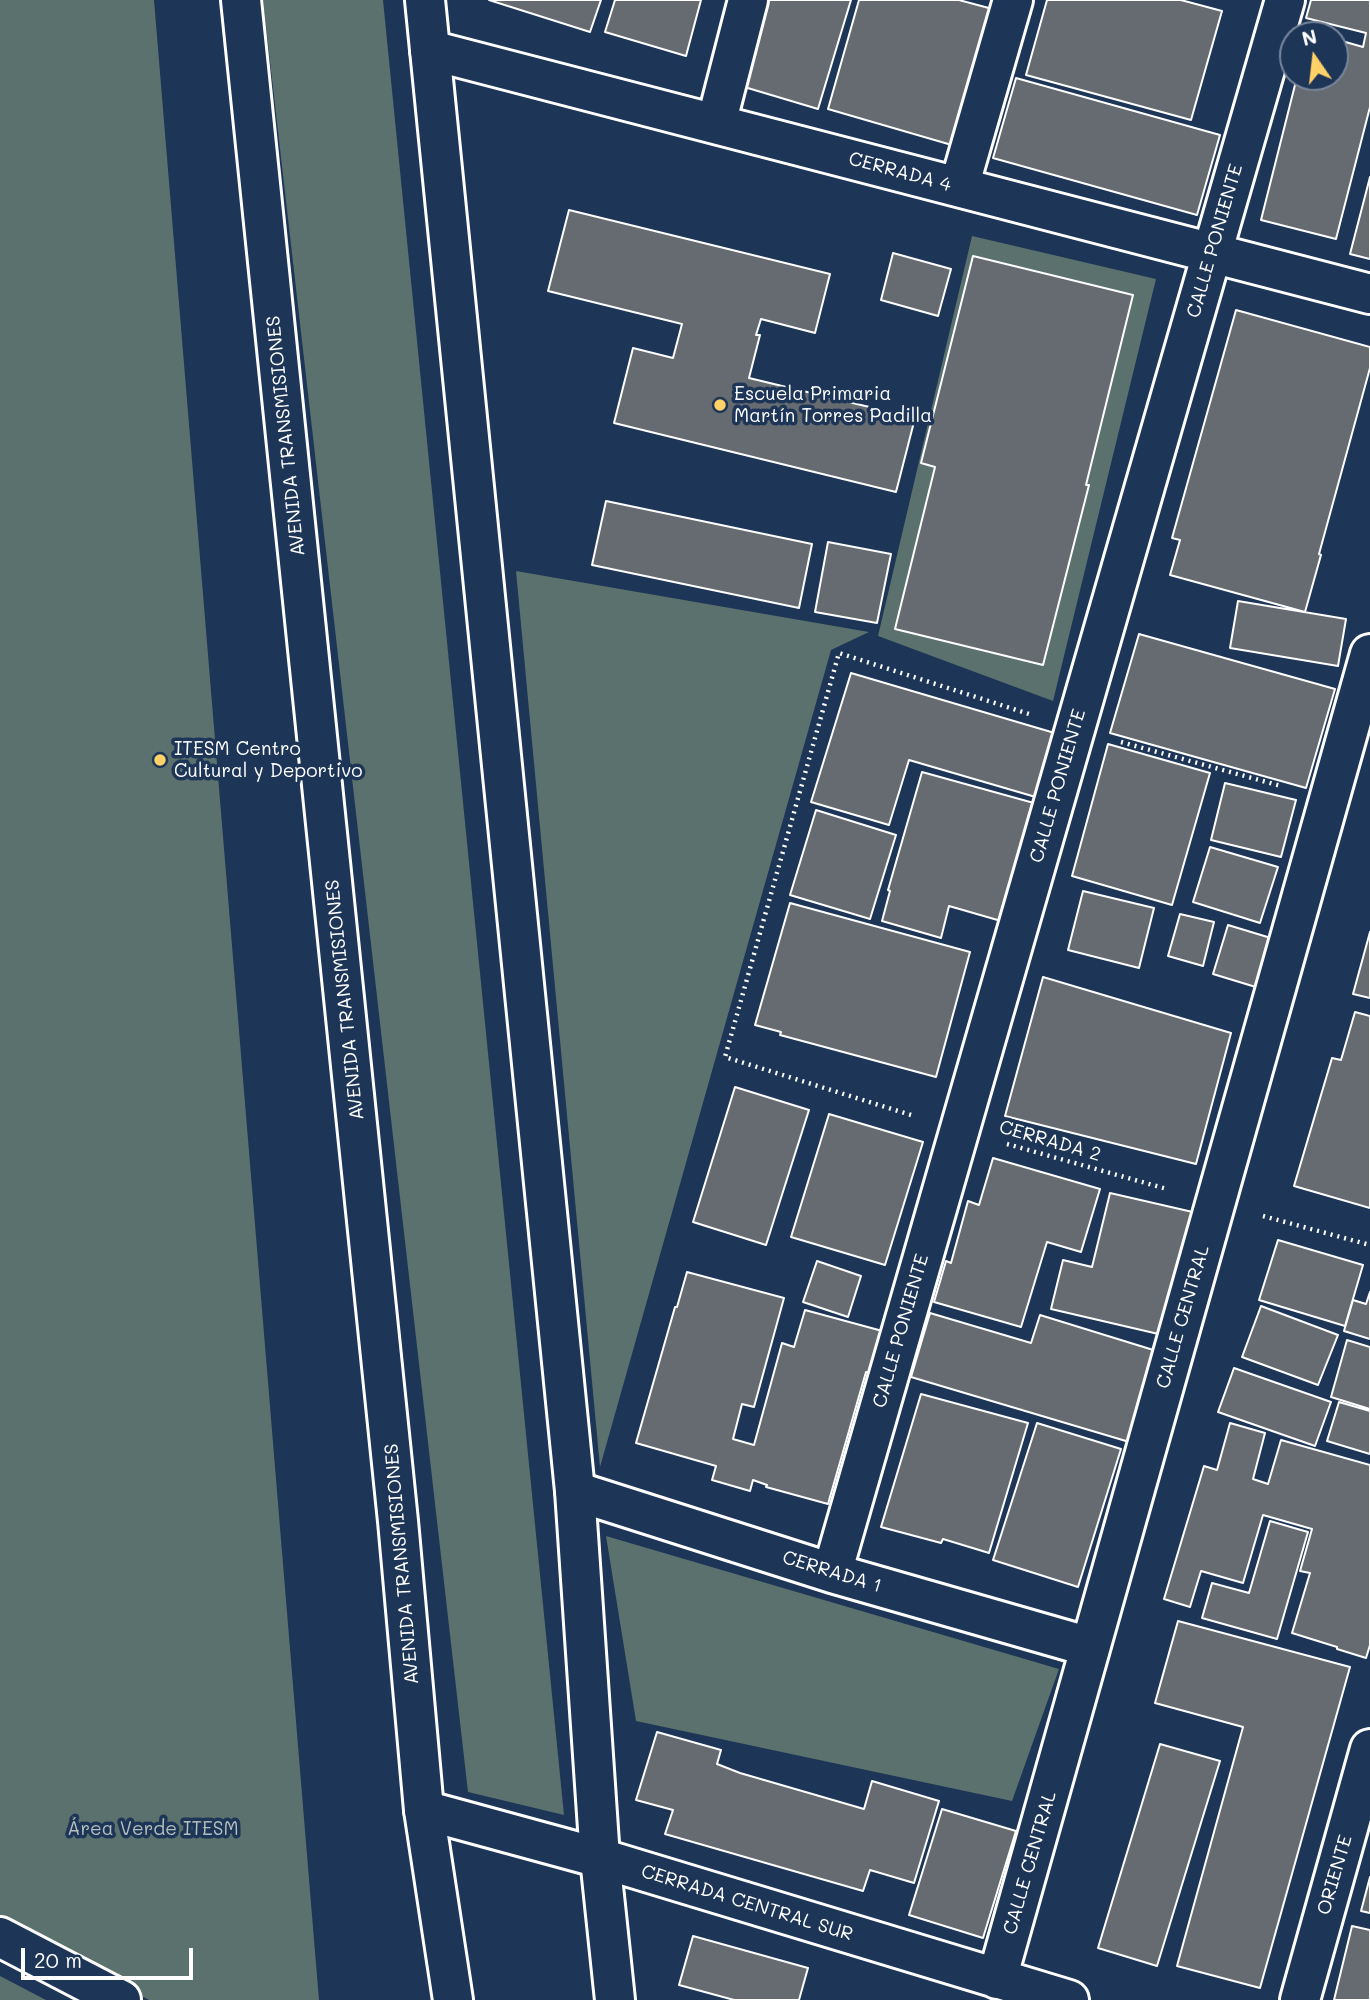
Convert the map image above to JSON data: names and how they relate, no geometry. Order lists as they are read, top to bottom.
{
  "streets": {
    "street": [
      "CERRADA 4",
      "CALLE PONIENTE",
      "AVENIDA TRANSMISIONES",
      "CALLE CENTRAL",
      "CERRADA 1",
      "ORIENTE",
      "CERRADA CENTRAL SUR"
    ],
    "path": ["CERRADA 2"]
  },
  "crossings": [
    ["CERRADA 4", "CALLE PONIENTE"],
    ["CALLE PONIENTE", "CERRADA 2"],
    ["CALLE PONIENTE", "CERRADA 1"],
    ["AVENIDA TRANSMISIONES", "CERRADA CENTRAL SUR"],
    ["CERRADA 2", "CALLE CENTRAL"],
    ["CALLE CENTRAL", "CERRADA 1"],
    ["CALLE CENTRAL", "CERRADA CENTRAL SUR"]
  ],
  "parks": ["Área Verde ITESM"],
  "places": ["Escuela Primaria Martín Torres Padilla", "ITESM Centro Cultural y Deportivo"],
  "scale_bar": "20 m",
  "north": "top"
}
